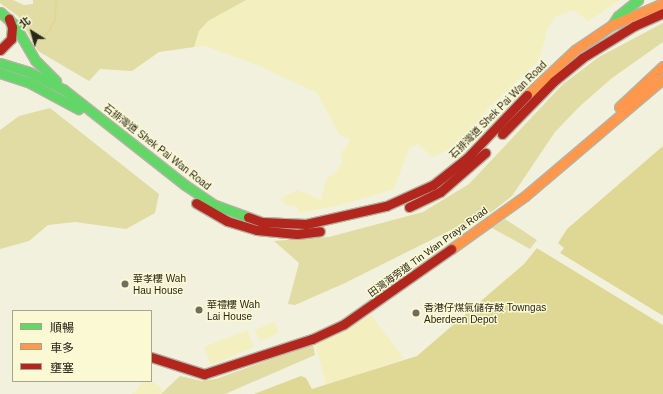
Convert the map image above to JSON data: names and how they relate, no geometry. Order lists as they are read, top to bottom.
{
  "streets": {
    "main road": ["石排灣道 Shek Pai Wan Road", "田灣海旁道 Tin Wan Praya Road"]
  },
  "places": ["華孝樓 Wah Hau House", "華禮樓 Wah Lai House", "香港仔煤氣儲存鼓 Towngas Aberdeen Depot"],
  "legend": ["順暢", "車多", "壅塞"],
  "north": "top left"
}
